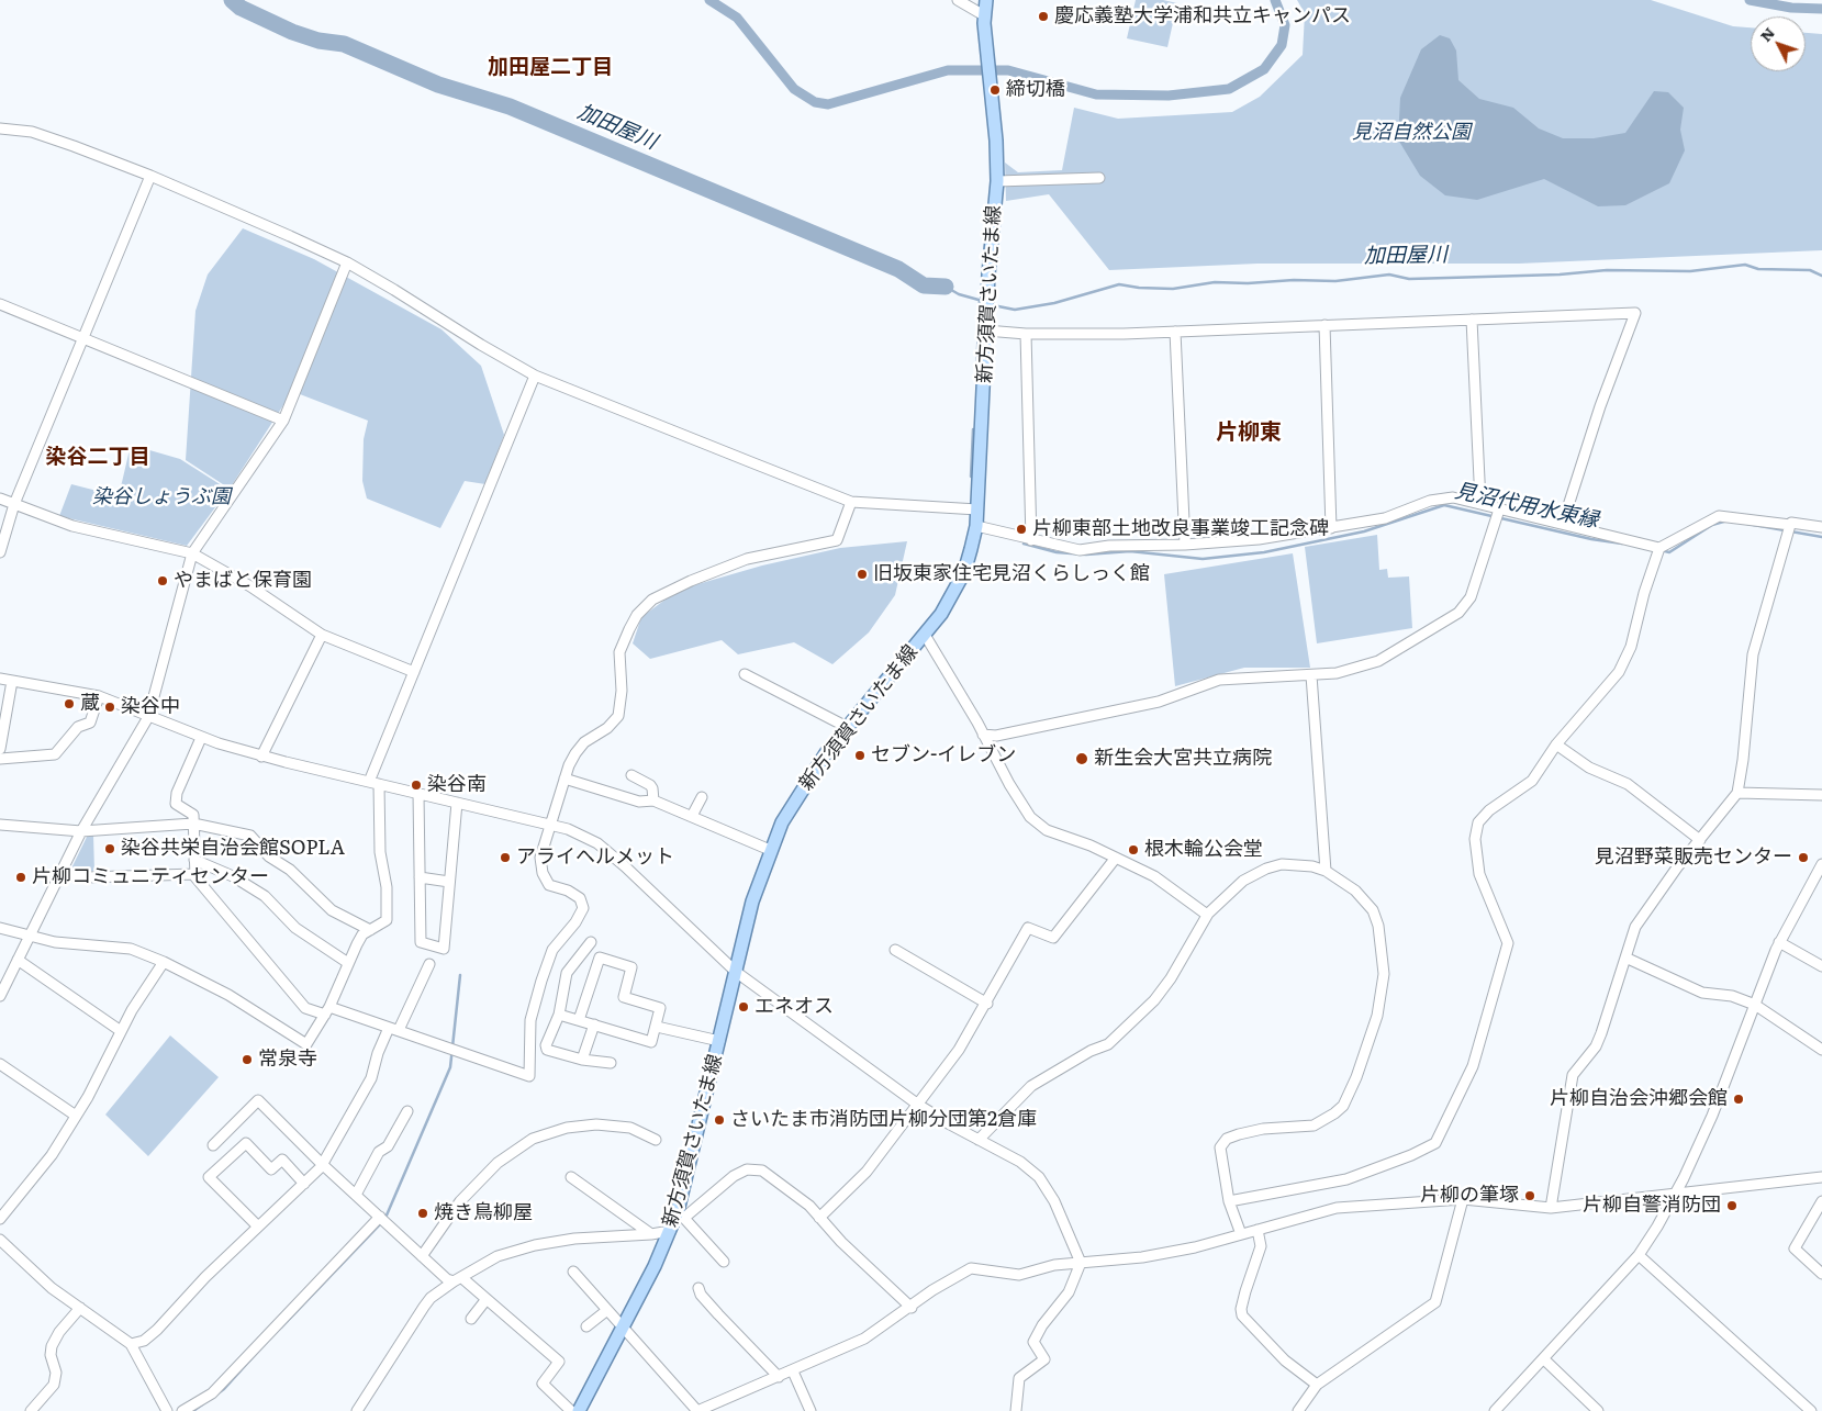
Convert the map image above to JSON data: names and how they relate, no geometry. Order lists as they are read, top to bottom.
{
  "streets": {
    "main road": ["新方須賀さいたま線"]
  },
  "districts": ["加田屋二丁目", "片柳東", "染谷二丁目"],
  "water": ["加田屋川", "見沼代用水東縁"],
  "parks": ["見沼自然公園", "染谷しょうぶ園"],
  "places": [
    "慶応義塾大学浦和共立キャンパス",
    "締切橋",
    "片柳東部土地改良事業竣工記念碑",
    "旧坂東家住宅見沼くらしっく館",
    "やまばと保育園",
    "蔵",
    "染谷中",
    "セブン-イレブン",
    "新生会大宮共立病院",
    "染谷南",
    "染谷共栄自治会館SOPLA",
    "根木輪公会堂",
    "アライヘルメット",
    "見沼野菜販売センター",
    "片柳コミュニティセンター",
    "エネオス",
    "常泉寺",
    "片柳自治会沖郷会館",
    "さいたま市消防団片柳分団第2倉庫",
    "片柳の筆塚",
    "片柳自警消防団",
    "焼き鳥柳屋"
  ],
  "north": "top left"
}
